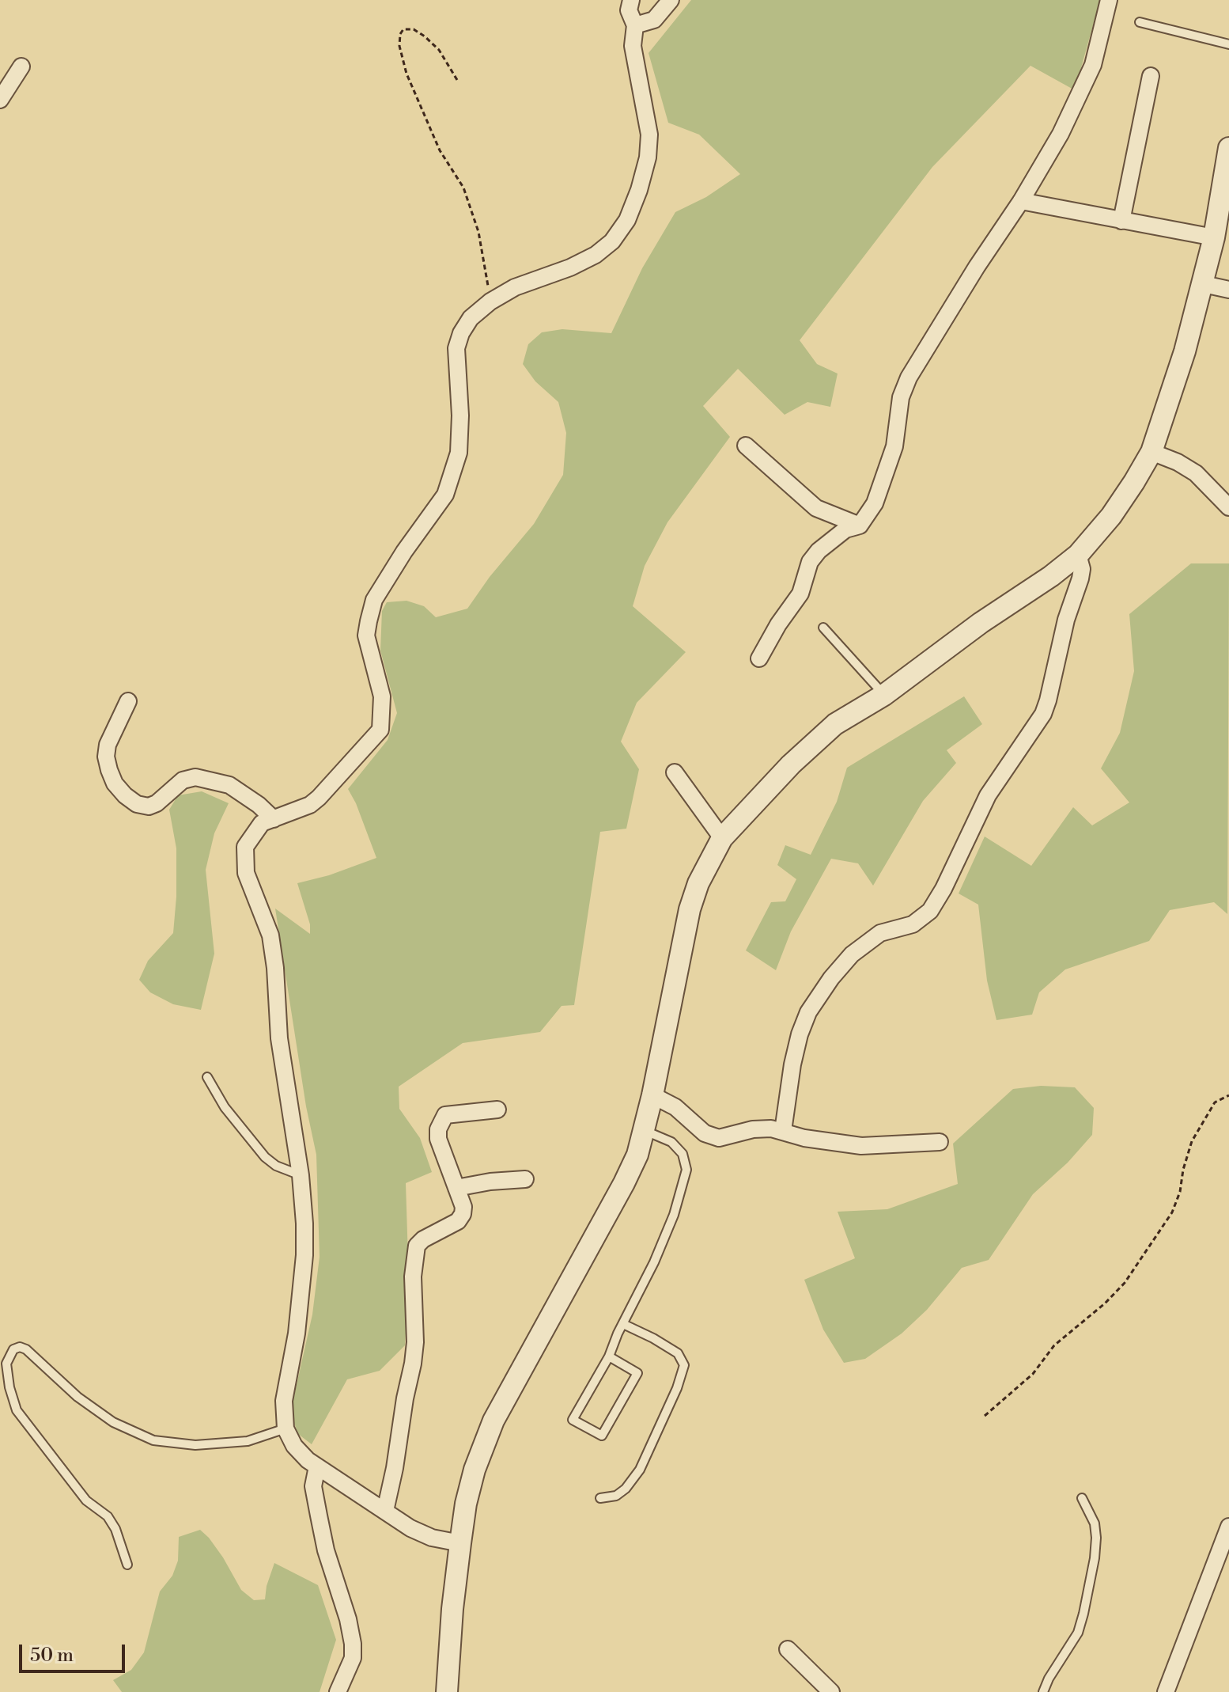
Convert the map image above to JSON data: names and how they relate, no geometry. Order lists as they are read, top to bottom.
{
  "scale_bar": "50 m"
}
